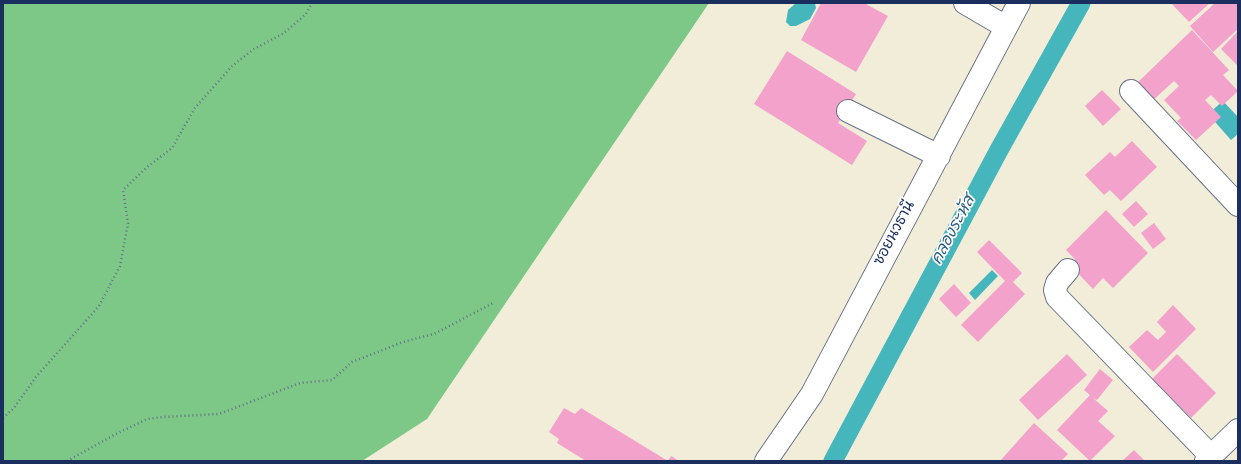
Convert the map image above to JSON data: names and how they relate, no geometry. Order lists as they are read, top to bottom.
{
  "streets": {
    "street": ["ซอยนวธานี"]
  },
  "water": ["คลองระหัส"]
}
